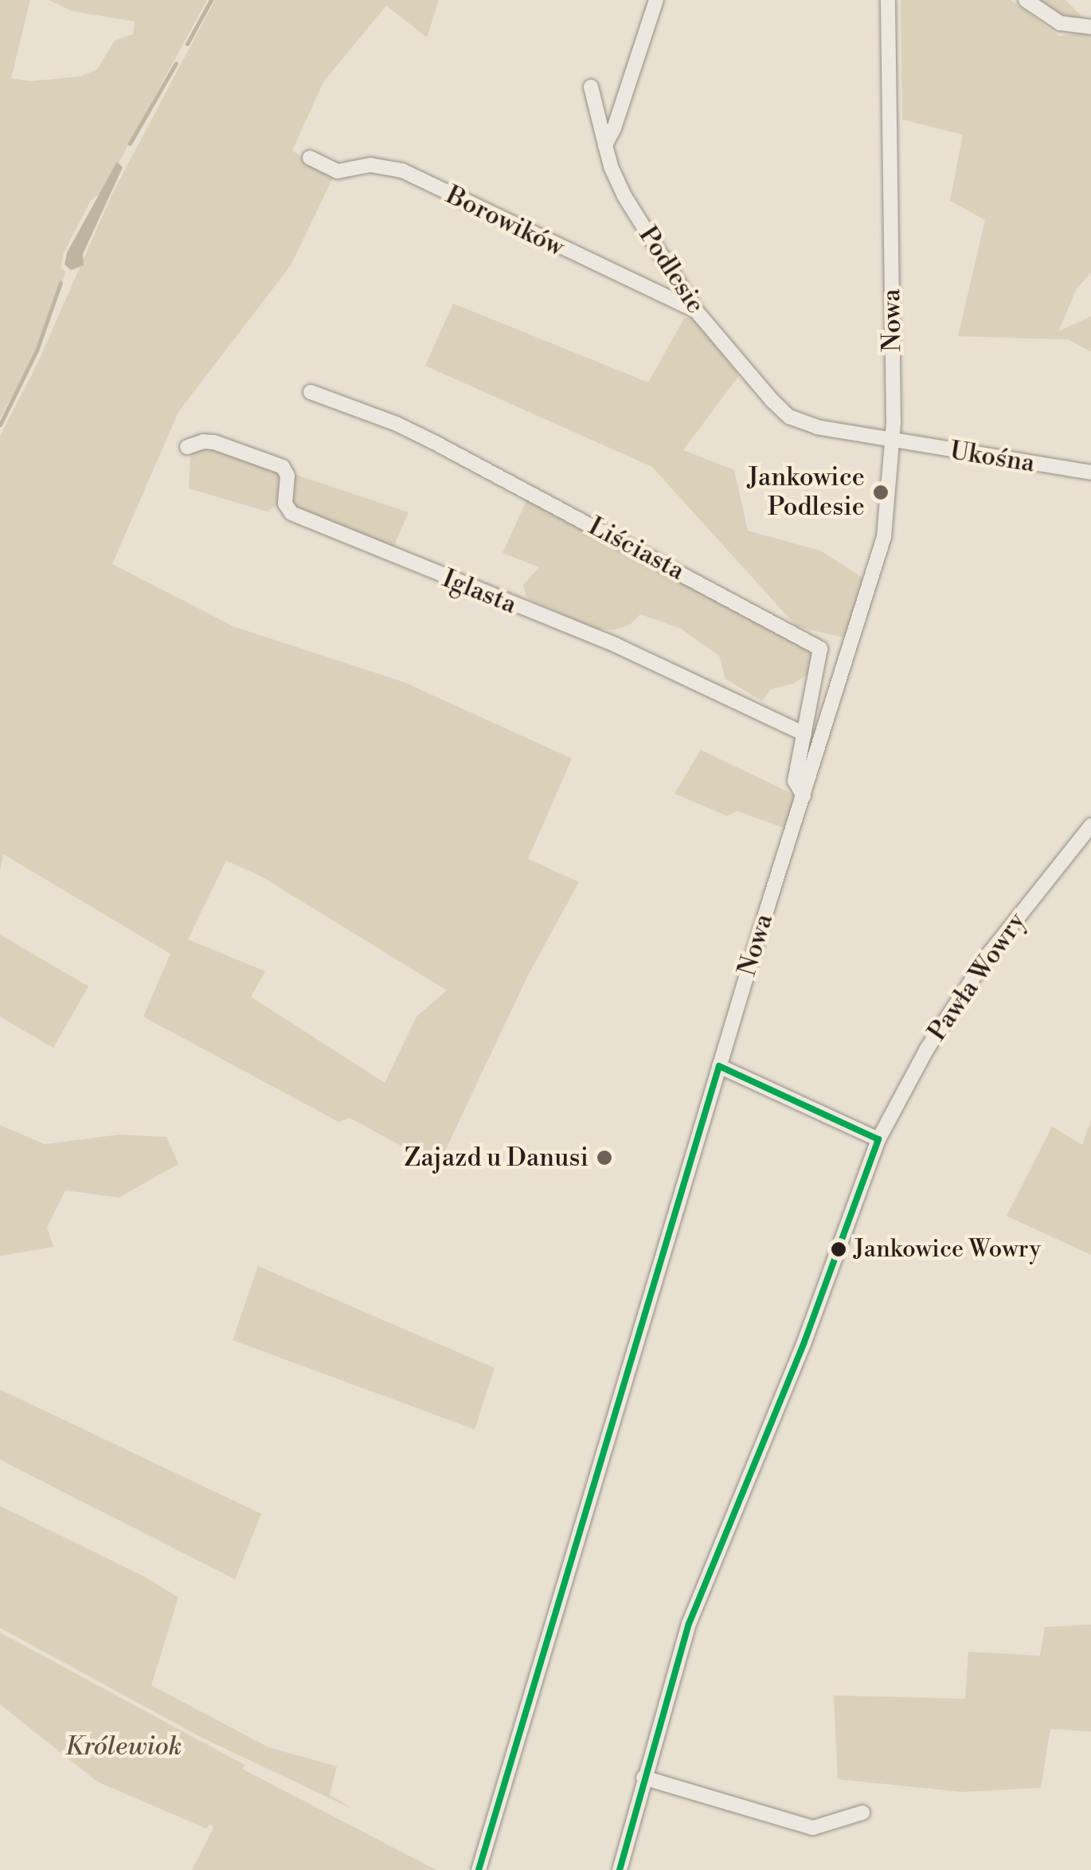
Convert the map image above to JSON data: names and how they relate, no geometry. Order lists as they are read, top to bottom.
{
  "streets": {
    "street": [
      "Borowików",
      "Podlesie",
      "Nowa",
      "Ukośna",
      "Liściasta",
      "Iglasta",
      "Pawła Wowry"
    ]
  },
  "crossings": [
    ["Borowików", "Podlesie"],
    ["Podlesie", "Nowa"],
    ["Podlesie", "Ukośna"],
    ["Nowa", "Ukośna"],
    ["Nowa", "Liściasta"],
    ["Liściasta", "Iglasta"]
  ],
  "parks": ["Królewiok"],
  "places": ["Jankowice Podlesie", "Zajazd u Danusi", "Jankowice Wowry"]
}
